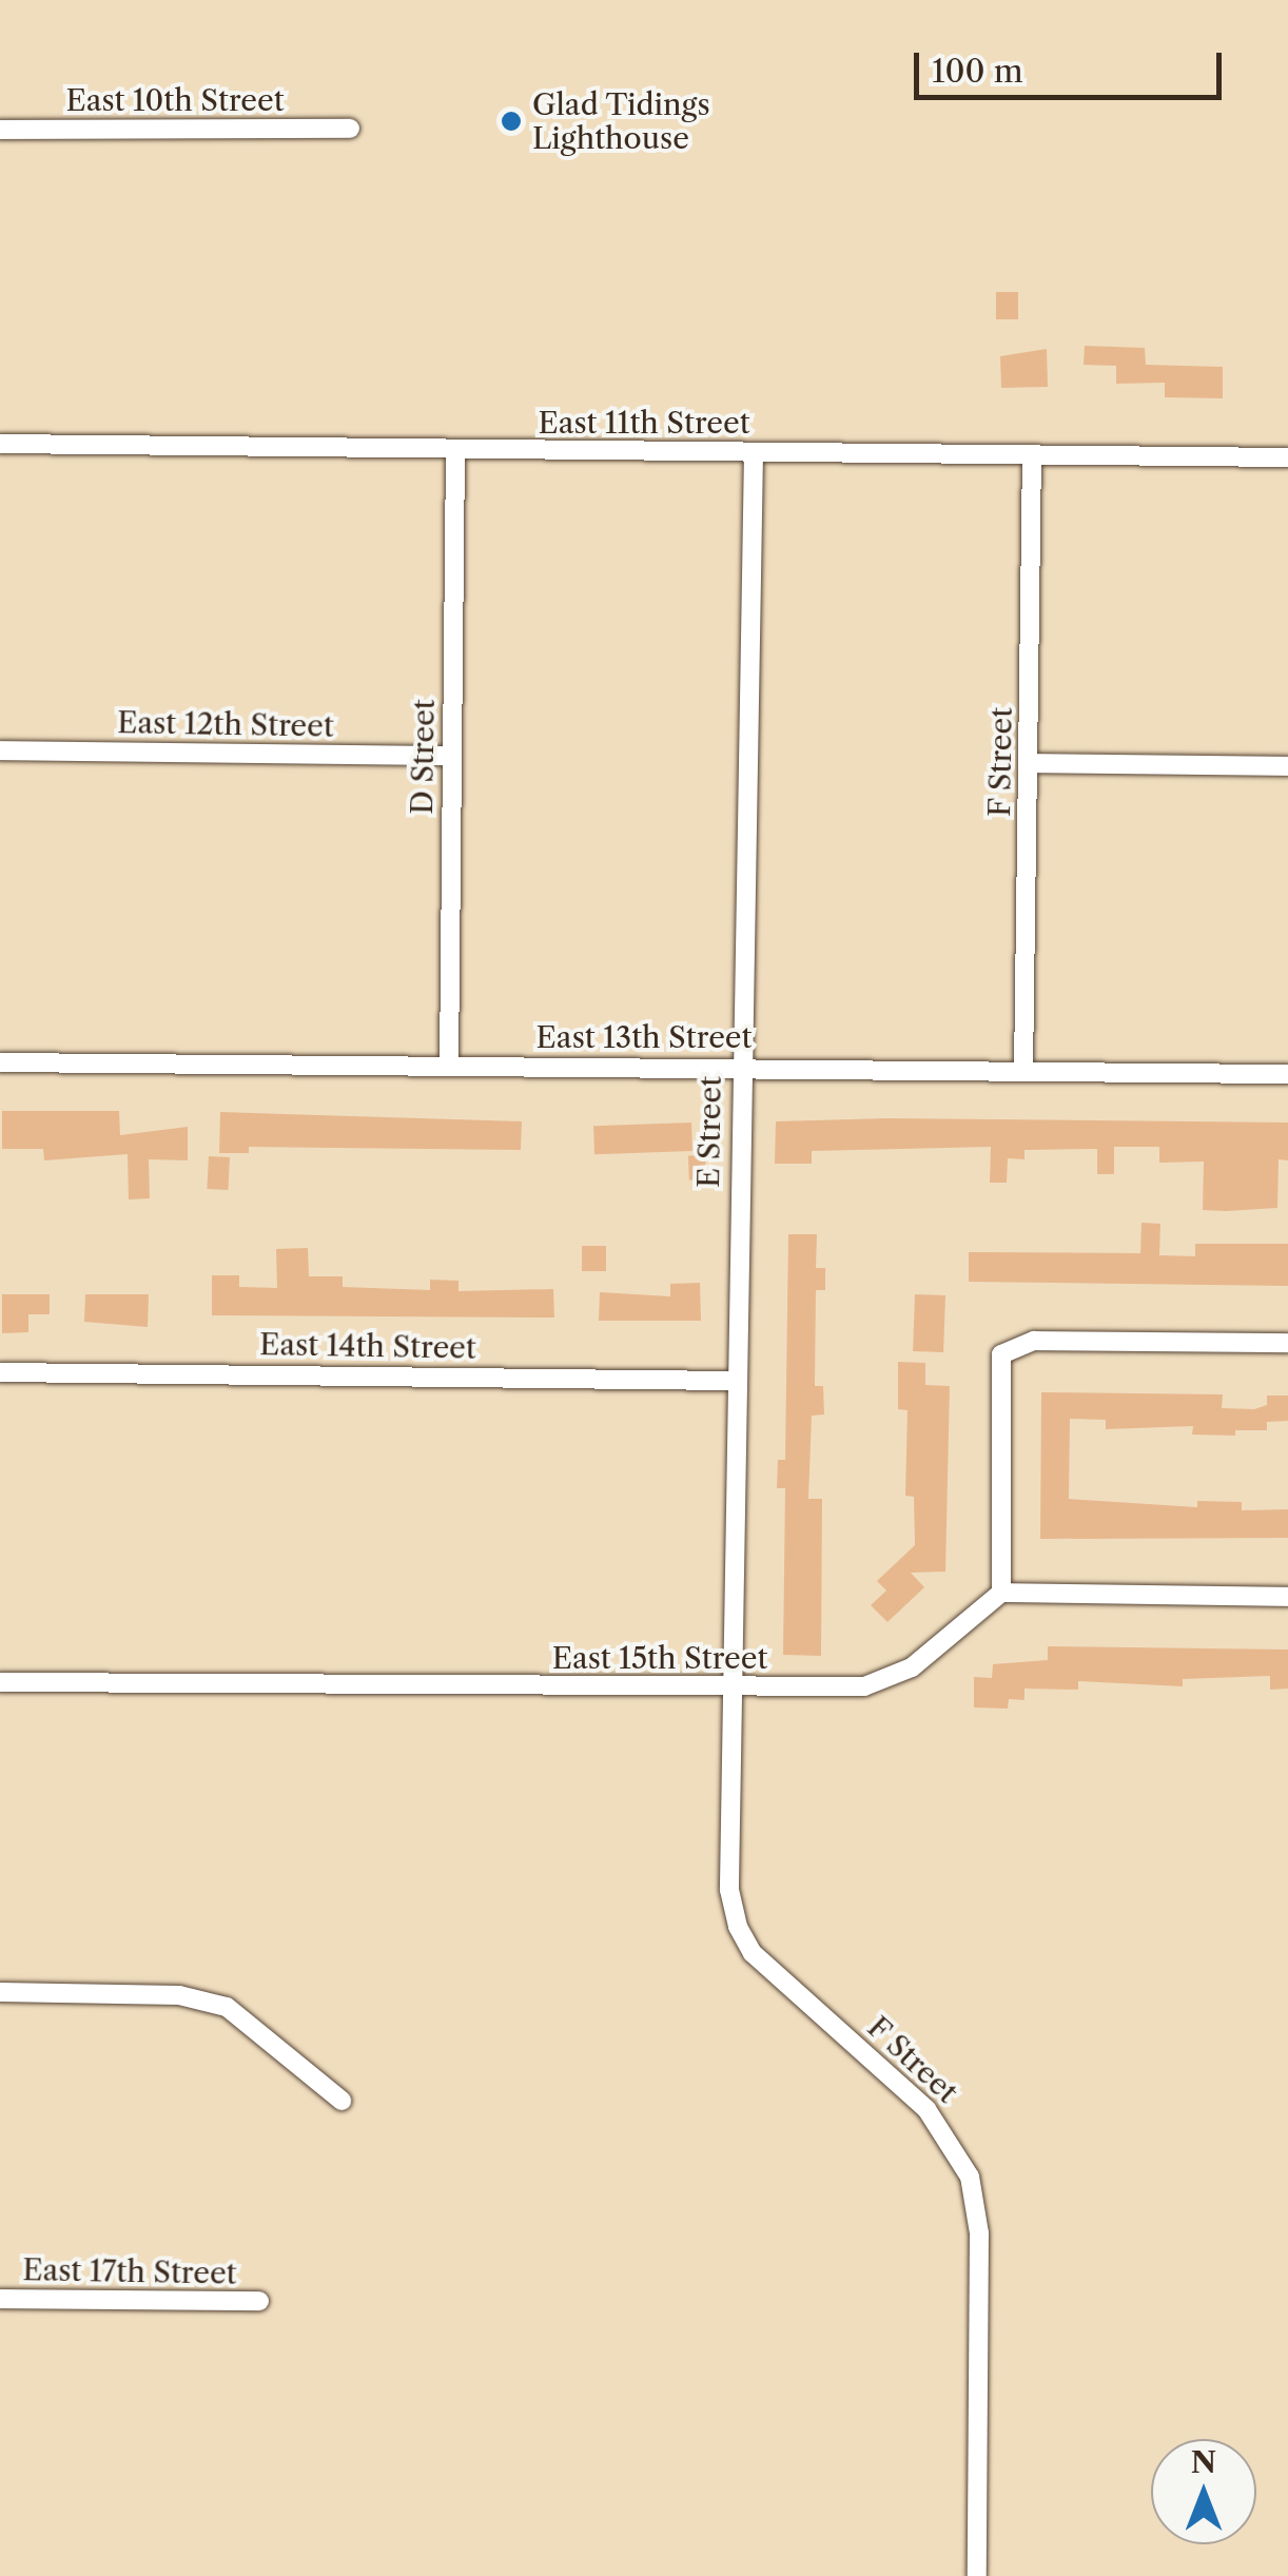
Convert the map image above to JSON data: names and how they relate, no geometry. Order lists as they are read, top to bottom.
{
  "streets": {
    "street": [
      "East 10th Street",
      "East 11th Street",
      "East 12th Street",
      "D Street",
      "F Street",
      "East 13th Street",
      "E Street",
      "East 14th Street",
      "East 15th Street",
      "East 17th Street"
    ]
  },
  "crossings": [
    ["East 11th Street", "D Street"],
    ["East 11th Street", "F Street"],
    ["East 11th Street", "E Street"],
    ["East 12th Street", "D Street"],
    ["D Street", "East 13th Street"],
    ["F Street", "East 13th Street"],
    ["F Street", "E Street"],
    ["F Street", "East 15th Street"],
    ["East 13th Street", "E Street"],
    ["E Street", "East 14th Street"],
    ["E Street", "East 15th Street"]
  ],
  "places": ["Glad Tidings Lighthouse"],
  "scale_bar": "100 m",
  "north": "top"
}
